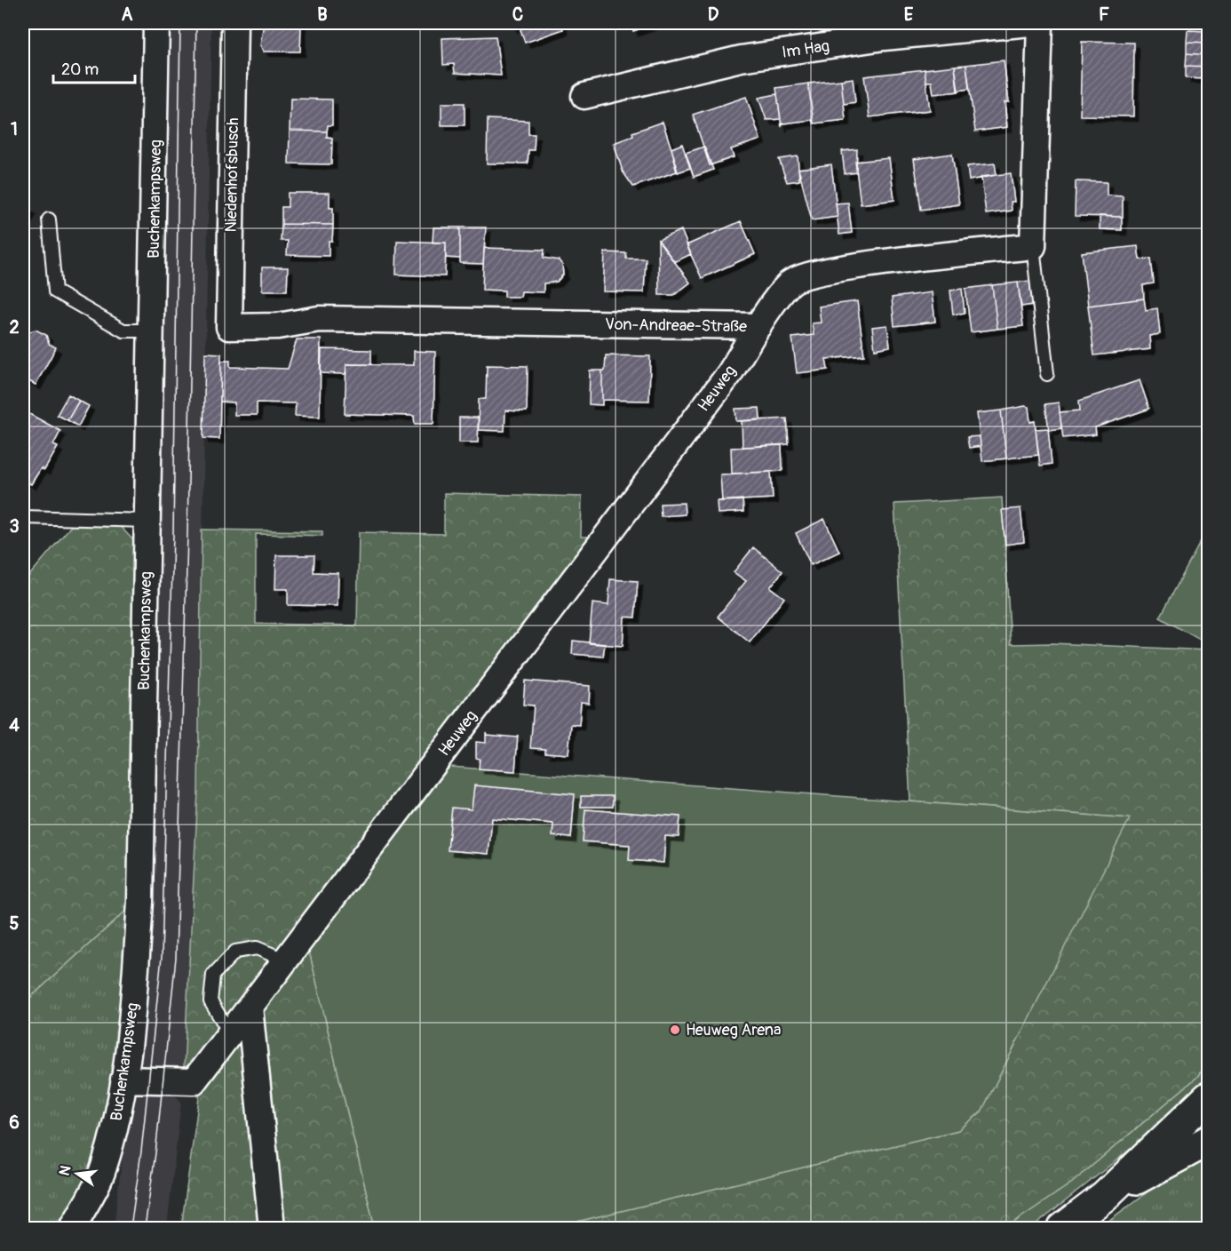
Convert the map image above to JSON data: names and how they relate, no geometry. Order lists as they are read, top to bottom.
{
  "streets": {
    "street": [
      "Im Hag",
      "Niedenhofsbusch",
      "Buchenkampsweg",
      "Von-Andreae-Straße",
      "Heuweg"
    ]
  },
  "crossings": [
    ["Niedenhofsbusch", "Von-Andreae-Straße"],
    ["Buchenkampsweg", "Heuweg"],
    ["Von-Andreae-Straße", "Heuweg"]
  ],
  "places": ["Heuweg Arena"],
  "scale_bar": "20 m",
  "north": "left",
  "grid": {
    "columns": [
      "A",
      "B",
      "C",
      "D",
      "E",
      "F"
    ],
    "rows": [
      "1",
      "2",
      "3",
      "4",
      "5",
      "6"
    ]
  }
}
